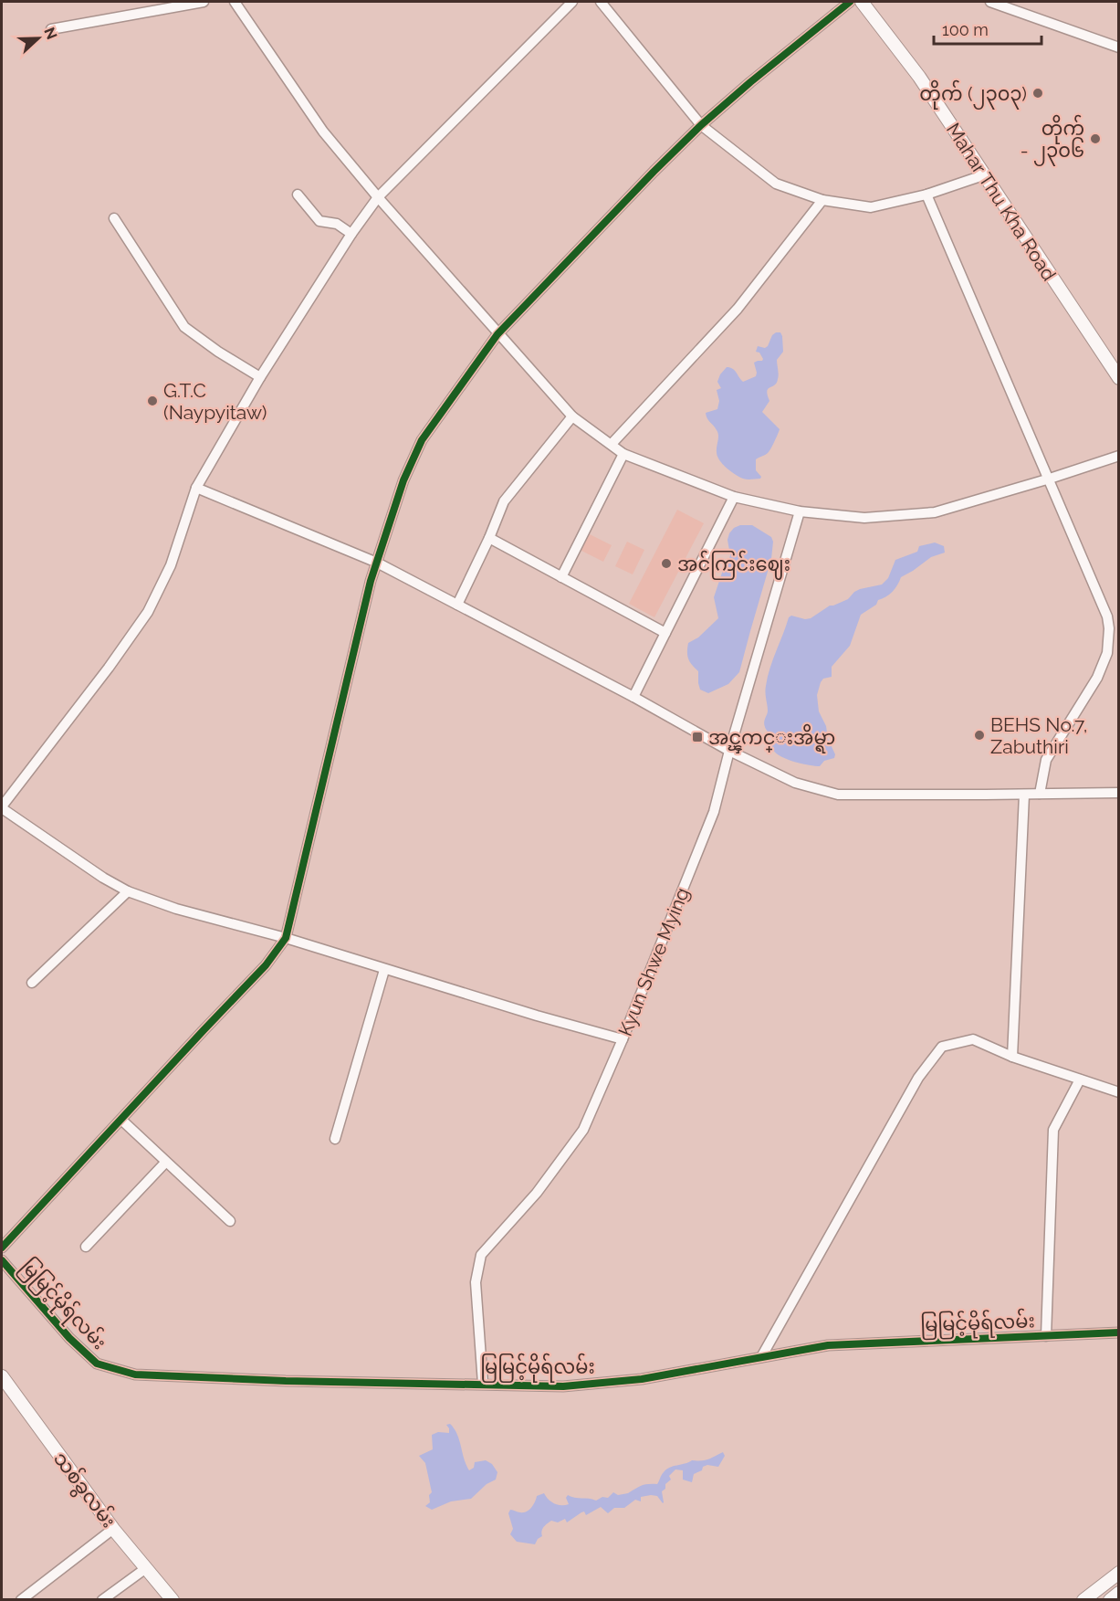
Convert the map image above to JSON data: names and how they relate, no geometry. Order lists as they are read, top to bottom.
{
  "streets": {
    "main road": ["Mahar Thu Kha Road", "သစ်ခွလမ်း"],
    "street": ["Kyun Shwe Mying", "မြမြင့်မိုရ်လမ်း"]
  },
  "crossings": [
    ["Kyun Shwe Mying", "မြမြင့်မိုရ်လမ်း"]
  ],
  "places": {
    "other": [
      "တိုက် (၂၃၀၃)",
      "တိုက် - ၂၃၀၆",
      "G.T.C (Naypyitaw)",
      "အင်ကြင်းဈေး",
      "BEHS No.7, Zabuthiri"
    ],
    "transit": ["အင္ၾကင္းအိမ္ရာ"]
  },
  "scale_bar": "100 m",
  "north": "right"
}
